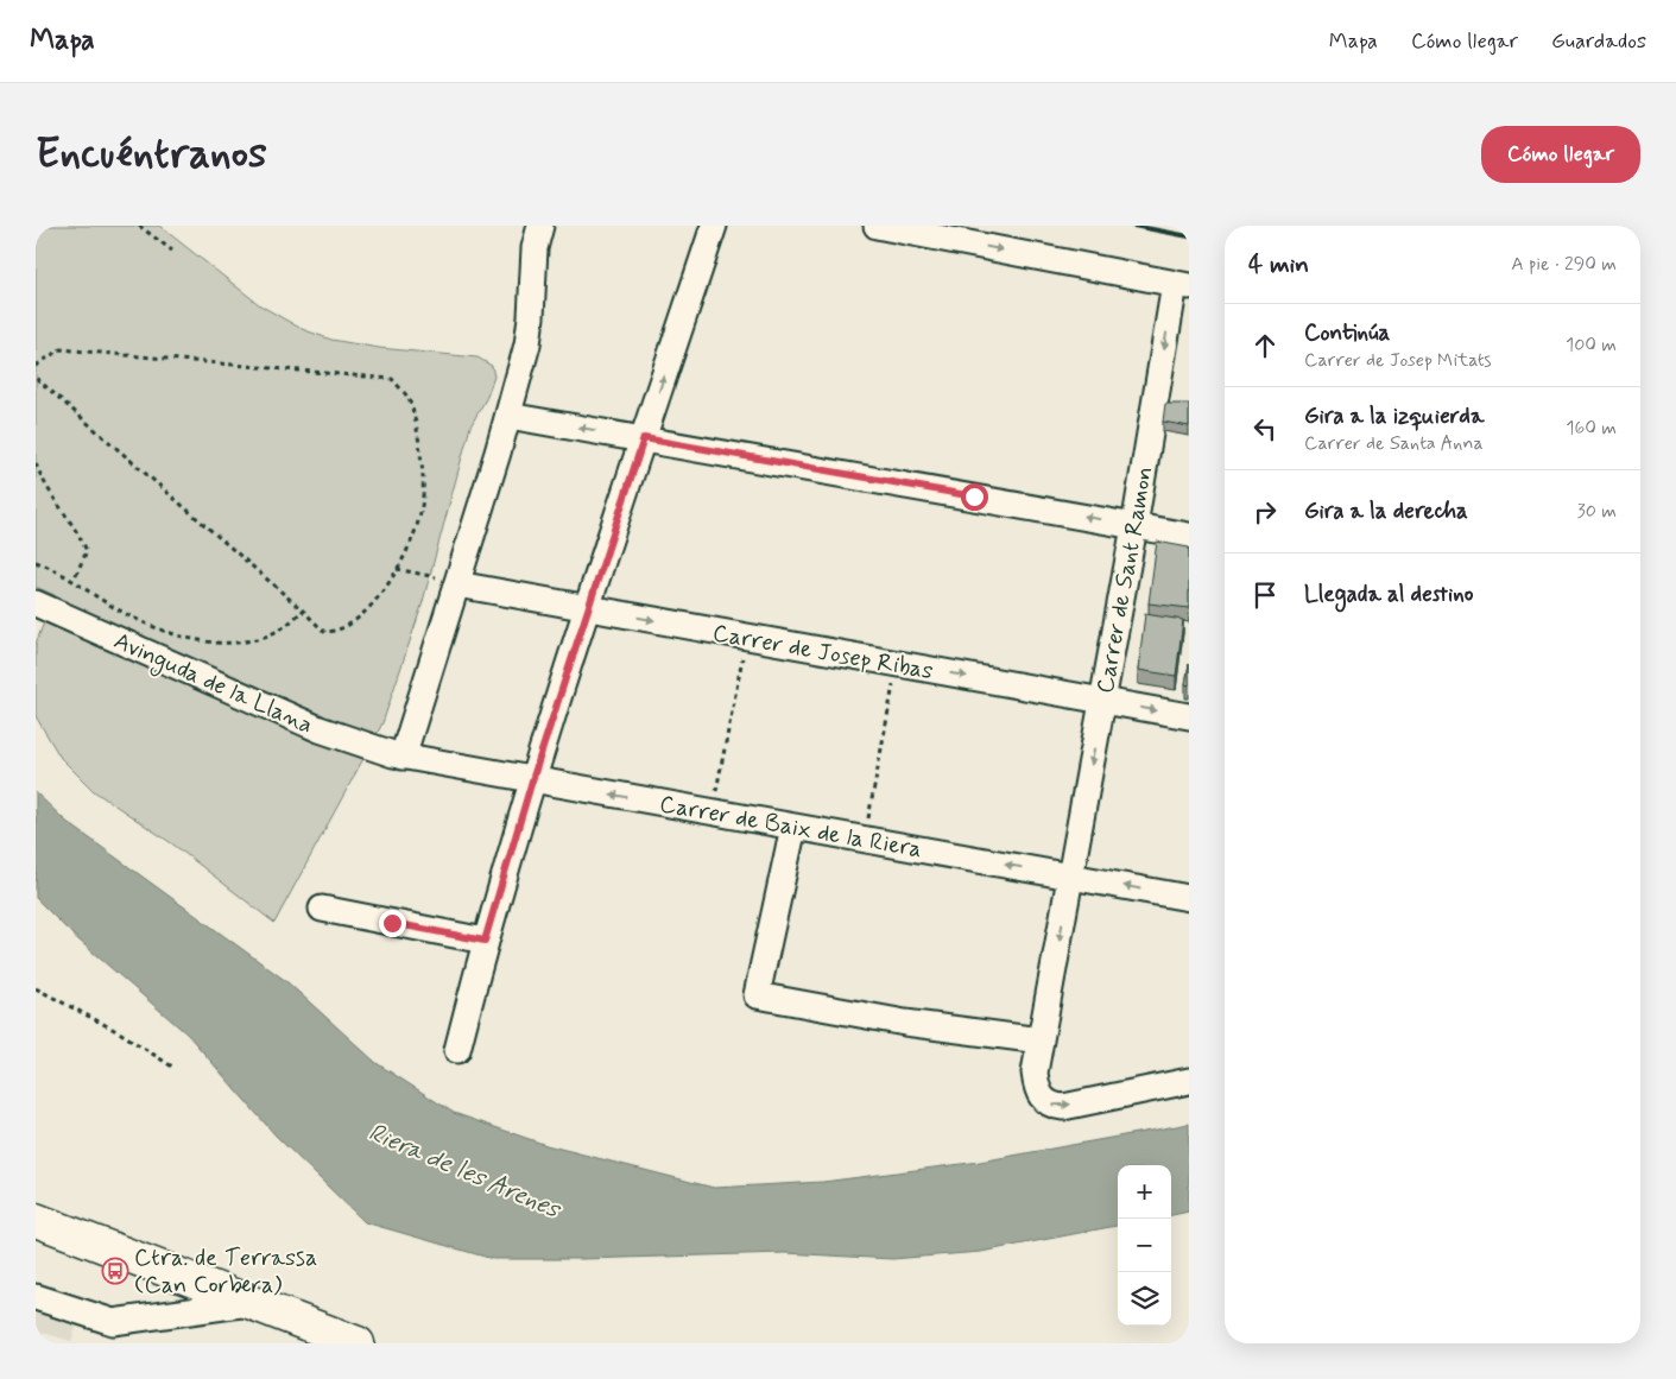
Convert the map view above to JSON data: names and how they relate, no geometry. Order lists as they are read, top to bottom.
{
  "streets": {
    "street": [
      "Carrer de Sant Ramon",
      "Carrer de Josep Ribas",
      "Avinguda de la Llana",
      "Carrer de Baix de la Riera"
    ]
  },
  "crossings": [
    ["Carrer de Sant Ramon", "Carrer de Josep Ribas"],
    ["Carrer de Sant Ramon", "Carrer de Baix de la Riera"],
    ["Avinguda de la Llana", "Carrer de Baix de la Riera"]
  ],
  "one_way": ["Carrer de Baix de la Riera"],
  "water": ["Riera de les Arenes"],
  "places": {
    "bus stop": ["Ctra. de Terrassa (Can Corbera)"]
  },
  "page": {
    "header": "Mapa",
    "nav": ["Mapa", "Cómo llegar", "Guardados"],
    "buttons": "Cómo llegar",
    "title": "Encuéntranos",
    "heading": ["4 min", "A pie · 290 m"],
    "list": [
      ["Continúa", "Carrer de Josep Mitats", "100 m"],
      ["Gira a la izquierda", "Carrer de Santa Anna", "160 m"],
      ["Gira a la derecha", "30 m"],
      "Llegada al destino"
    ],
    "map_buttons": ["+", "−"]
  }
}
